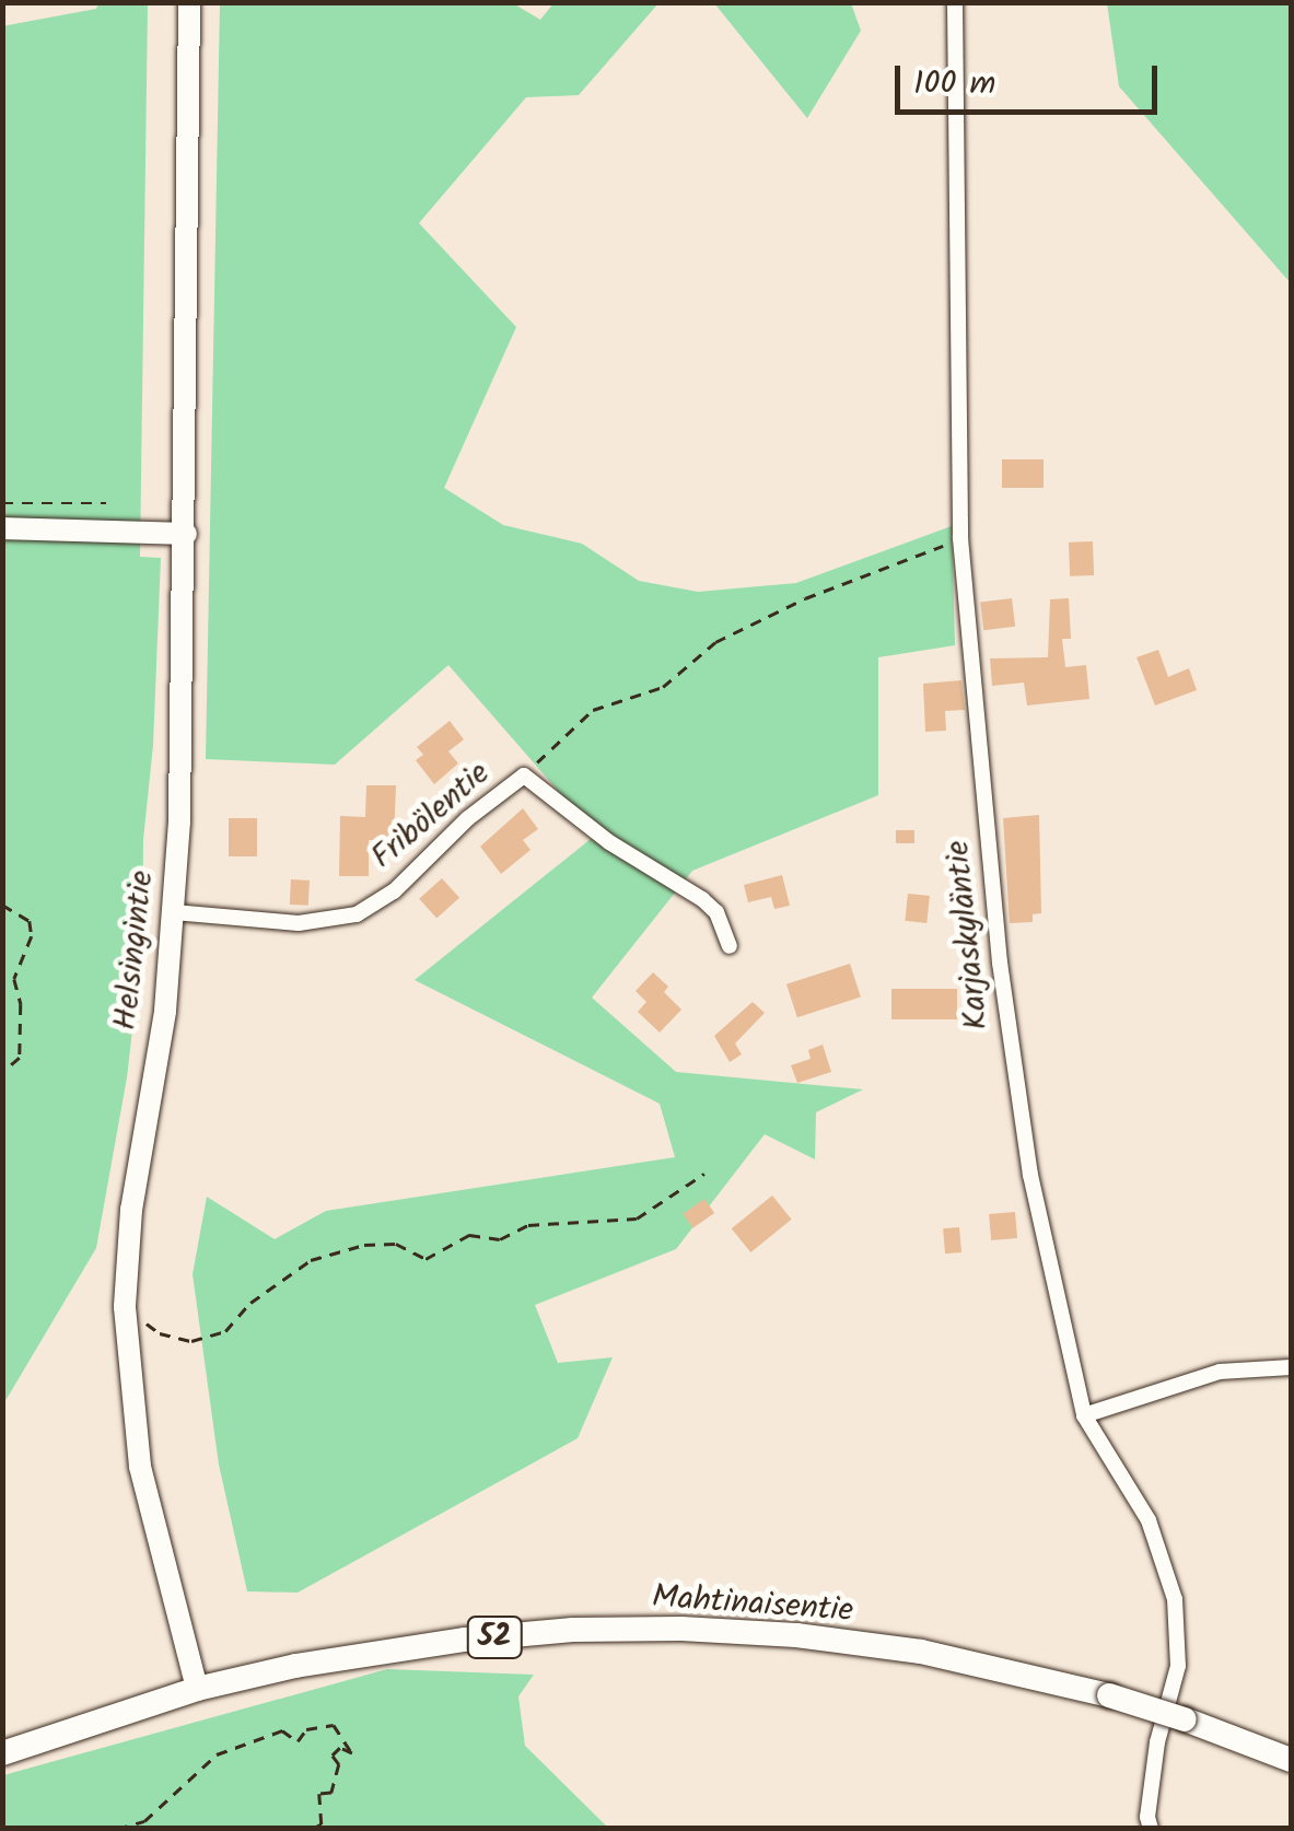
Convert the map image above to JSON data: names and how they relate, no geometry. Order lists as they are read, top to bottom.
{
  "streets": {
    "main road": ["Helsingintie", "Mahtinaisentie", "52"],
    "street": ["Fribölentie", "Karjaskyläntie"]
  },
  "crossings": [
    ["Fribölentie", "Helsingintie"],
    ["Helsingintie", "Mahtinaisentie"],
    ["Helsingintie", "52"],
    ["Mahtinaisentie", "52"]
  ],
  "scale_bar": "100 m"
}
